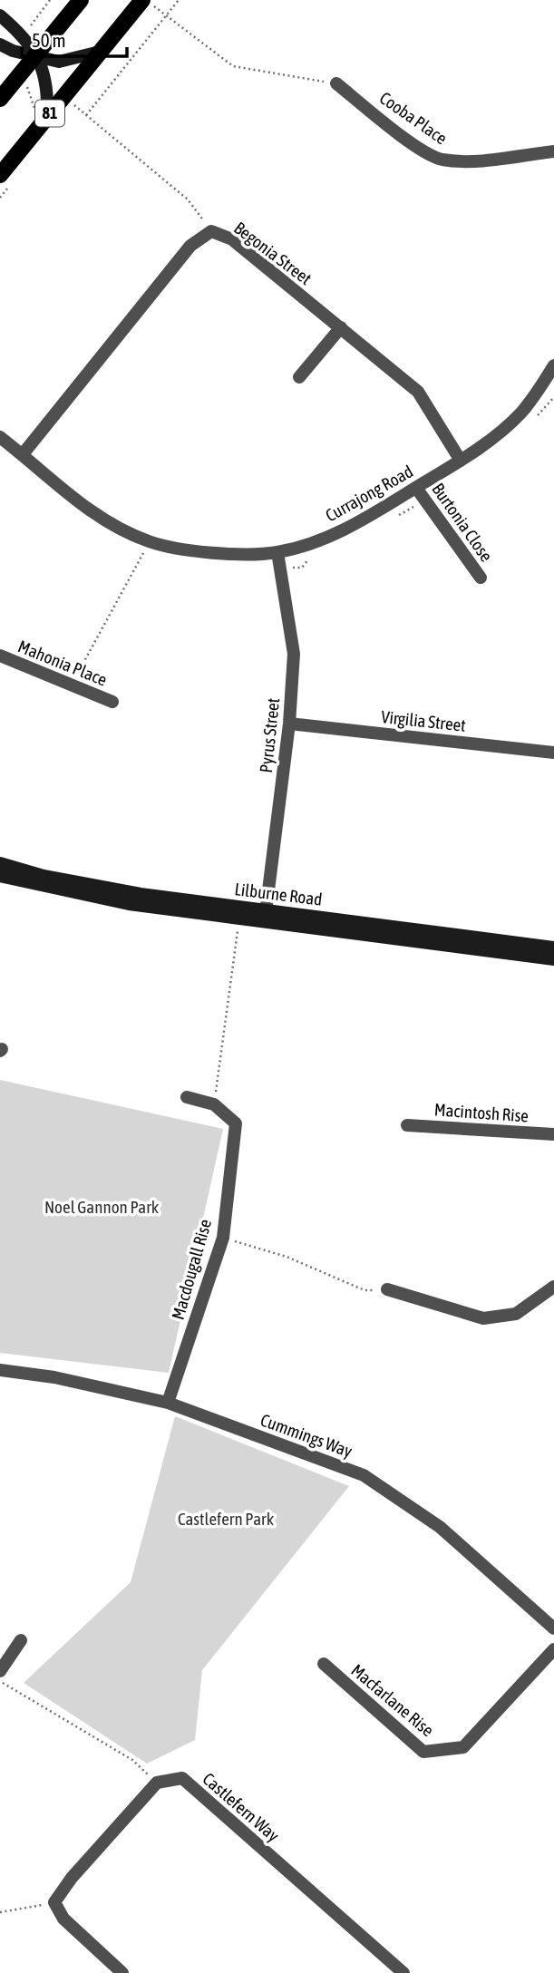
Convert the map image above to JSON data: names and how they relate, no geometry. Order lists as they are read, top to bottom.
{
  "streets": {
    "main road": ["81"],
    "street": [
      "Cooba Place",
      "Begonia Street",
      "Currajong Road",
      "Burtonia Close",
      "Mahonia Place",
      "Virgilia Street",
      "Pyrus Street",
      "Lilburne Road",
      "Macintosh Rise",
      "Macdougall Rise",
      "Cummings Way",
      "Macfarlane Rise",
      "Castlefern Way"
    ]
  },
  "crossings": [
    ["Begonia Street", "Currajong Road"],
    ["Currajong Road", "Burtonia Close"],
    ["Currajong Road", "Pyrus Street"],
    ["Virgilia Street", "Pyrus Street"],
    ["Pyrus Street", "Lilburne Road"],
    ["Macdougall Rise", "Cummings Way"]
  ],
  "parks": ["Noel Gannon Park", "Castlefern Park"],
  "scale_bar": "50 m"
}
